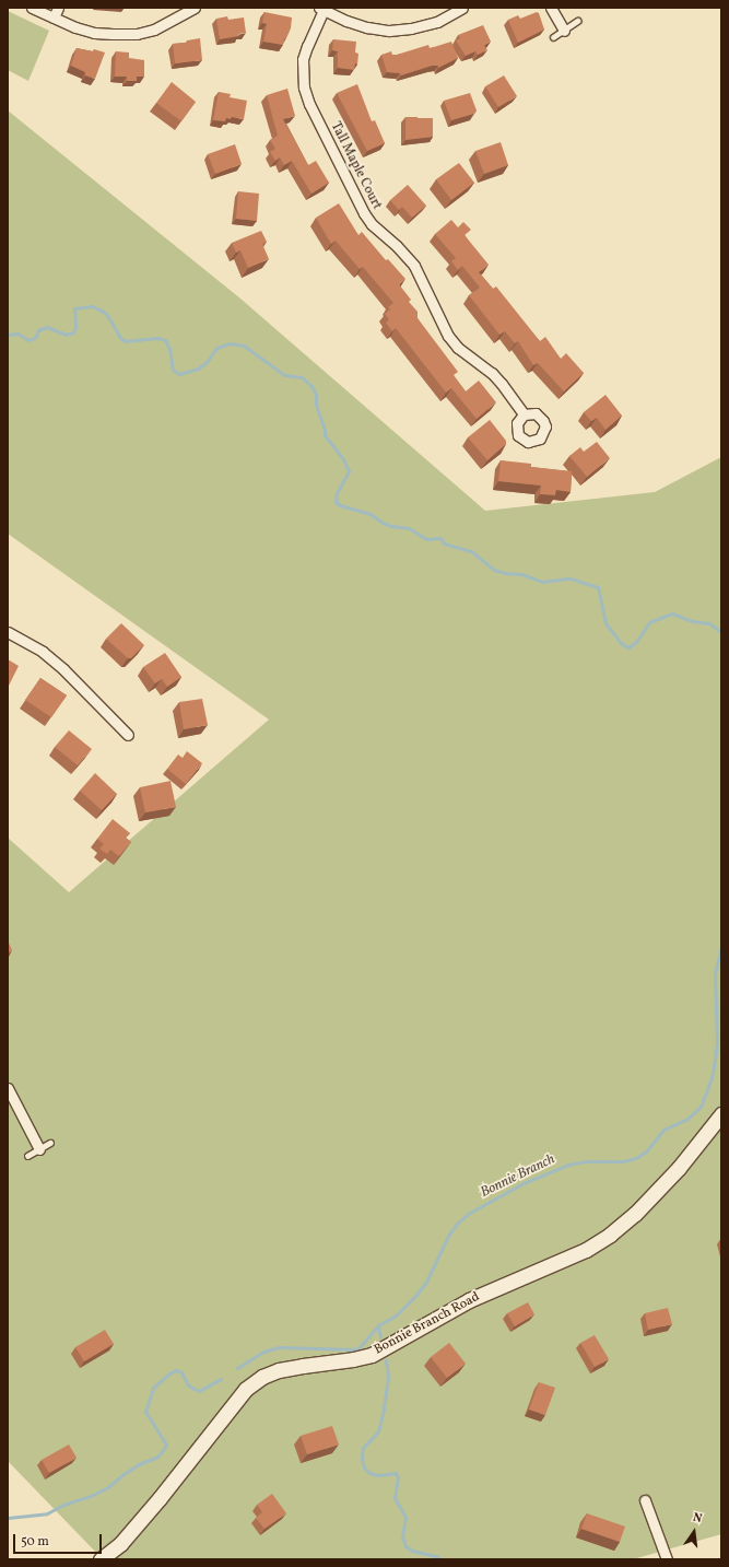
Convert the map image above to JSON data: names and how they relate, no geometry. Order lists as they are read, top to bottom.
{
  "streets": {
    "street": ["Tall Maple Court", "Bonnie Branch Road"]
  },
  "water": ["Bonnie Branch"],
  "scale_bar": "50 m",
  "north": "top"
}
